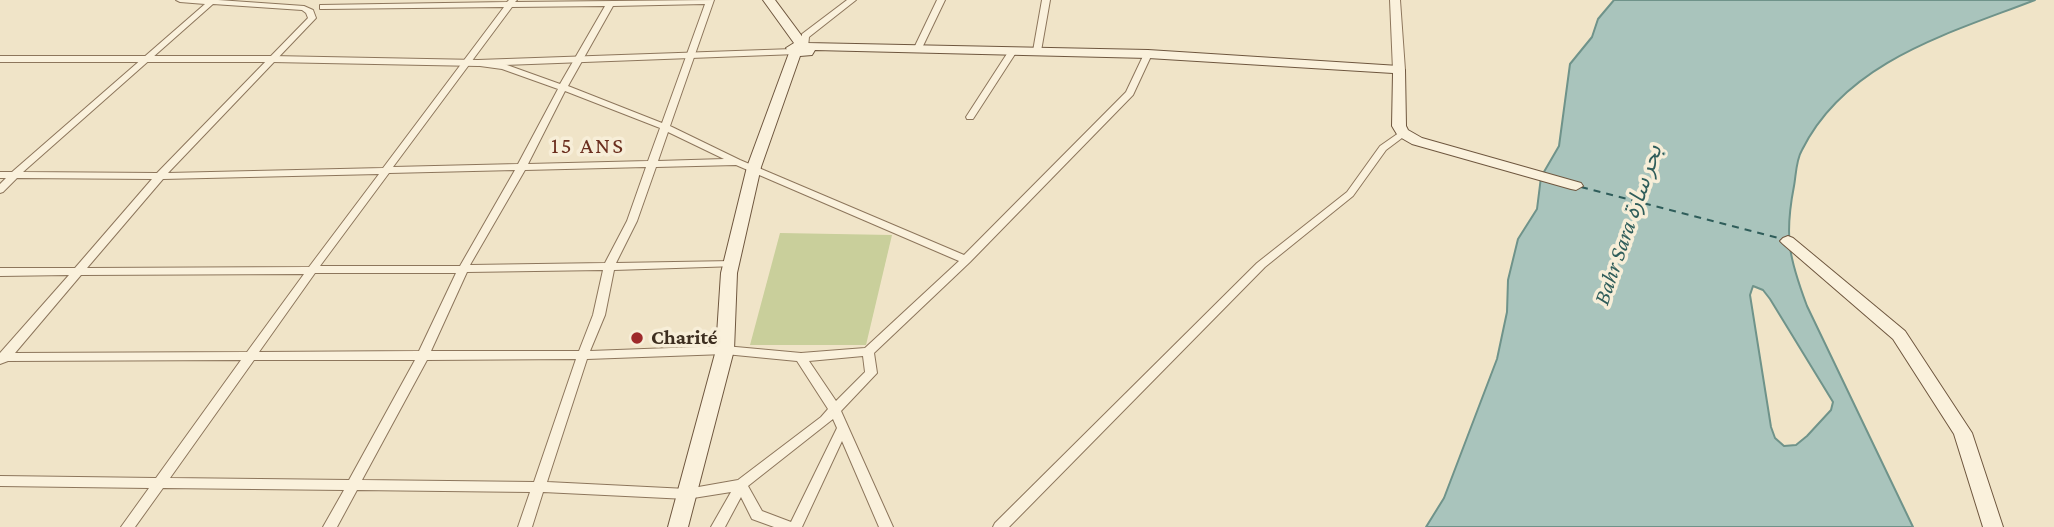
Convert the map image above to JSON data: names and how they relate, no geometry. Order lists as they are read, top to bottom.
{
  "districts": ["15 ANS"],
  "water": ["Bahr Sara بحر سارة"],
  "places": ["Charité"]
}
